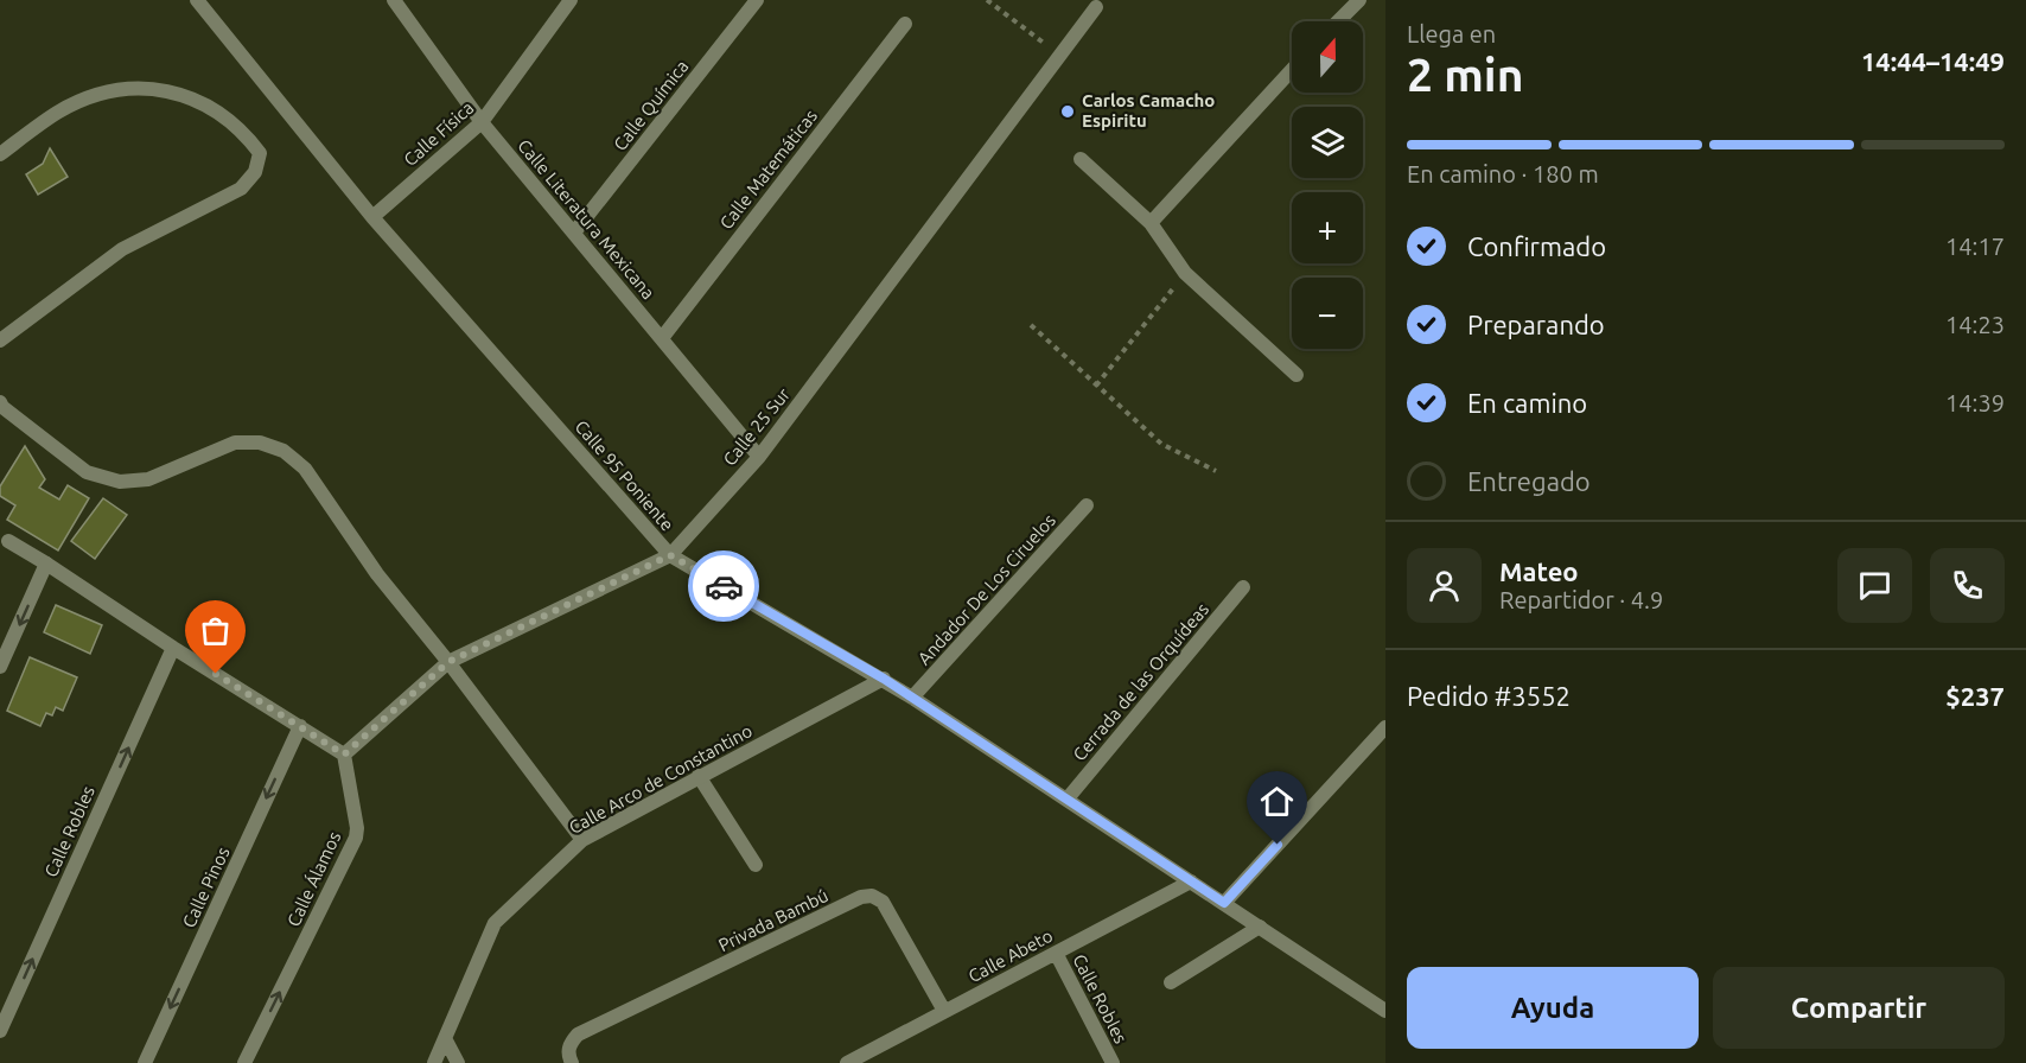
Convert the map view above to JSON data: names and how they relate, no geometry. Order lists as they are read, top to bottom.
{
  "streets": {
    "street": [
      "Calle Química",
      "Calle Física",
      "Calle Matemáticas",
      "Calle Literatura Mexicana",
      "Calle 25 Sur",
      "Calle 95 Poniente",
      "Andador De Los Ciruelos",
      "Cerrada de las Orquídeas",
      "Calle Arco de Constantino",
      "Calle Robles",
      "Calle Álamos",
      "Calle Pinos",
      "Privada Bambú",
      "Calle Abeto"
    ]
  },
  "crossings": [
    ["Calle Química", "Calle Literatura Mexicana"],
    ["Calle Física", "Calle Literatura Mexicana"],
    ["Calle Física", "Calle 95 Poniente"],
    ["Calle Matemáticas", "Calle Literatura Mexicana"],
    ["Calle Literatura Mexicana", "Calle 25 Sur"],
    ["Calle 25 Sur", "Calle 95 Poniente"],
    ["Calle 25 Sur", "Calle Álamos"],
    ["Calle 95 Poniente", "Andador De Los Ciruelos"],
    ["Calle 95 Poniente", "Cerrada de las Orquídeas"],
    ["Calle 95 Poniente", "Calle Arco de Constantino"],
    ["Calle 95 Poniente", "Calle Abeto"],
    ["Calle Robles", "Calle Abeto"],
    ["Privada Bambú", "Calle Abeto"]
  ],
  "one_way": ["Calle Robles", "Calle Álamos", "Calle Pinos"],
  "places": ["Carlos Camacho Espiritu"],
  "north": "top",
  "page": {
    "heading": ["2 min", "Llega en", "14:44–14:49"],
    "panel": [
      "Mateo",
      "Repartidor · 4.9",
      "Pedido #3552",
      "$237"
    ],
    "map_buttons": ["+", "−"],
    "bar": "En camino · 180 m",
    "list": [
      ["Confirmado", "14:17"],
      ["Preparando", "14:23"],
      ["En camino", "14:39"],
      "Entregado"
    ],
    "buttons": ["Ayuda", "Compartir"]
  }
}
